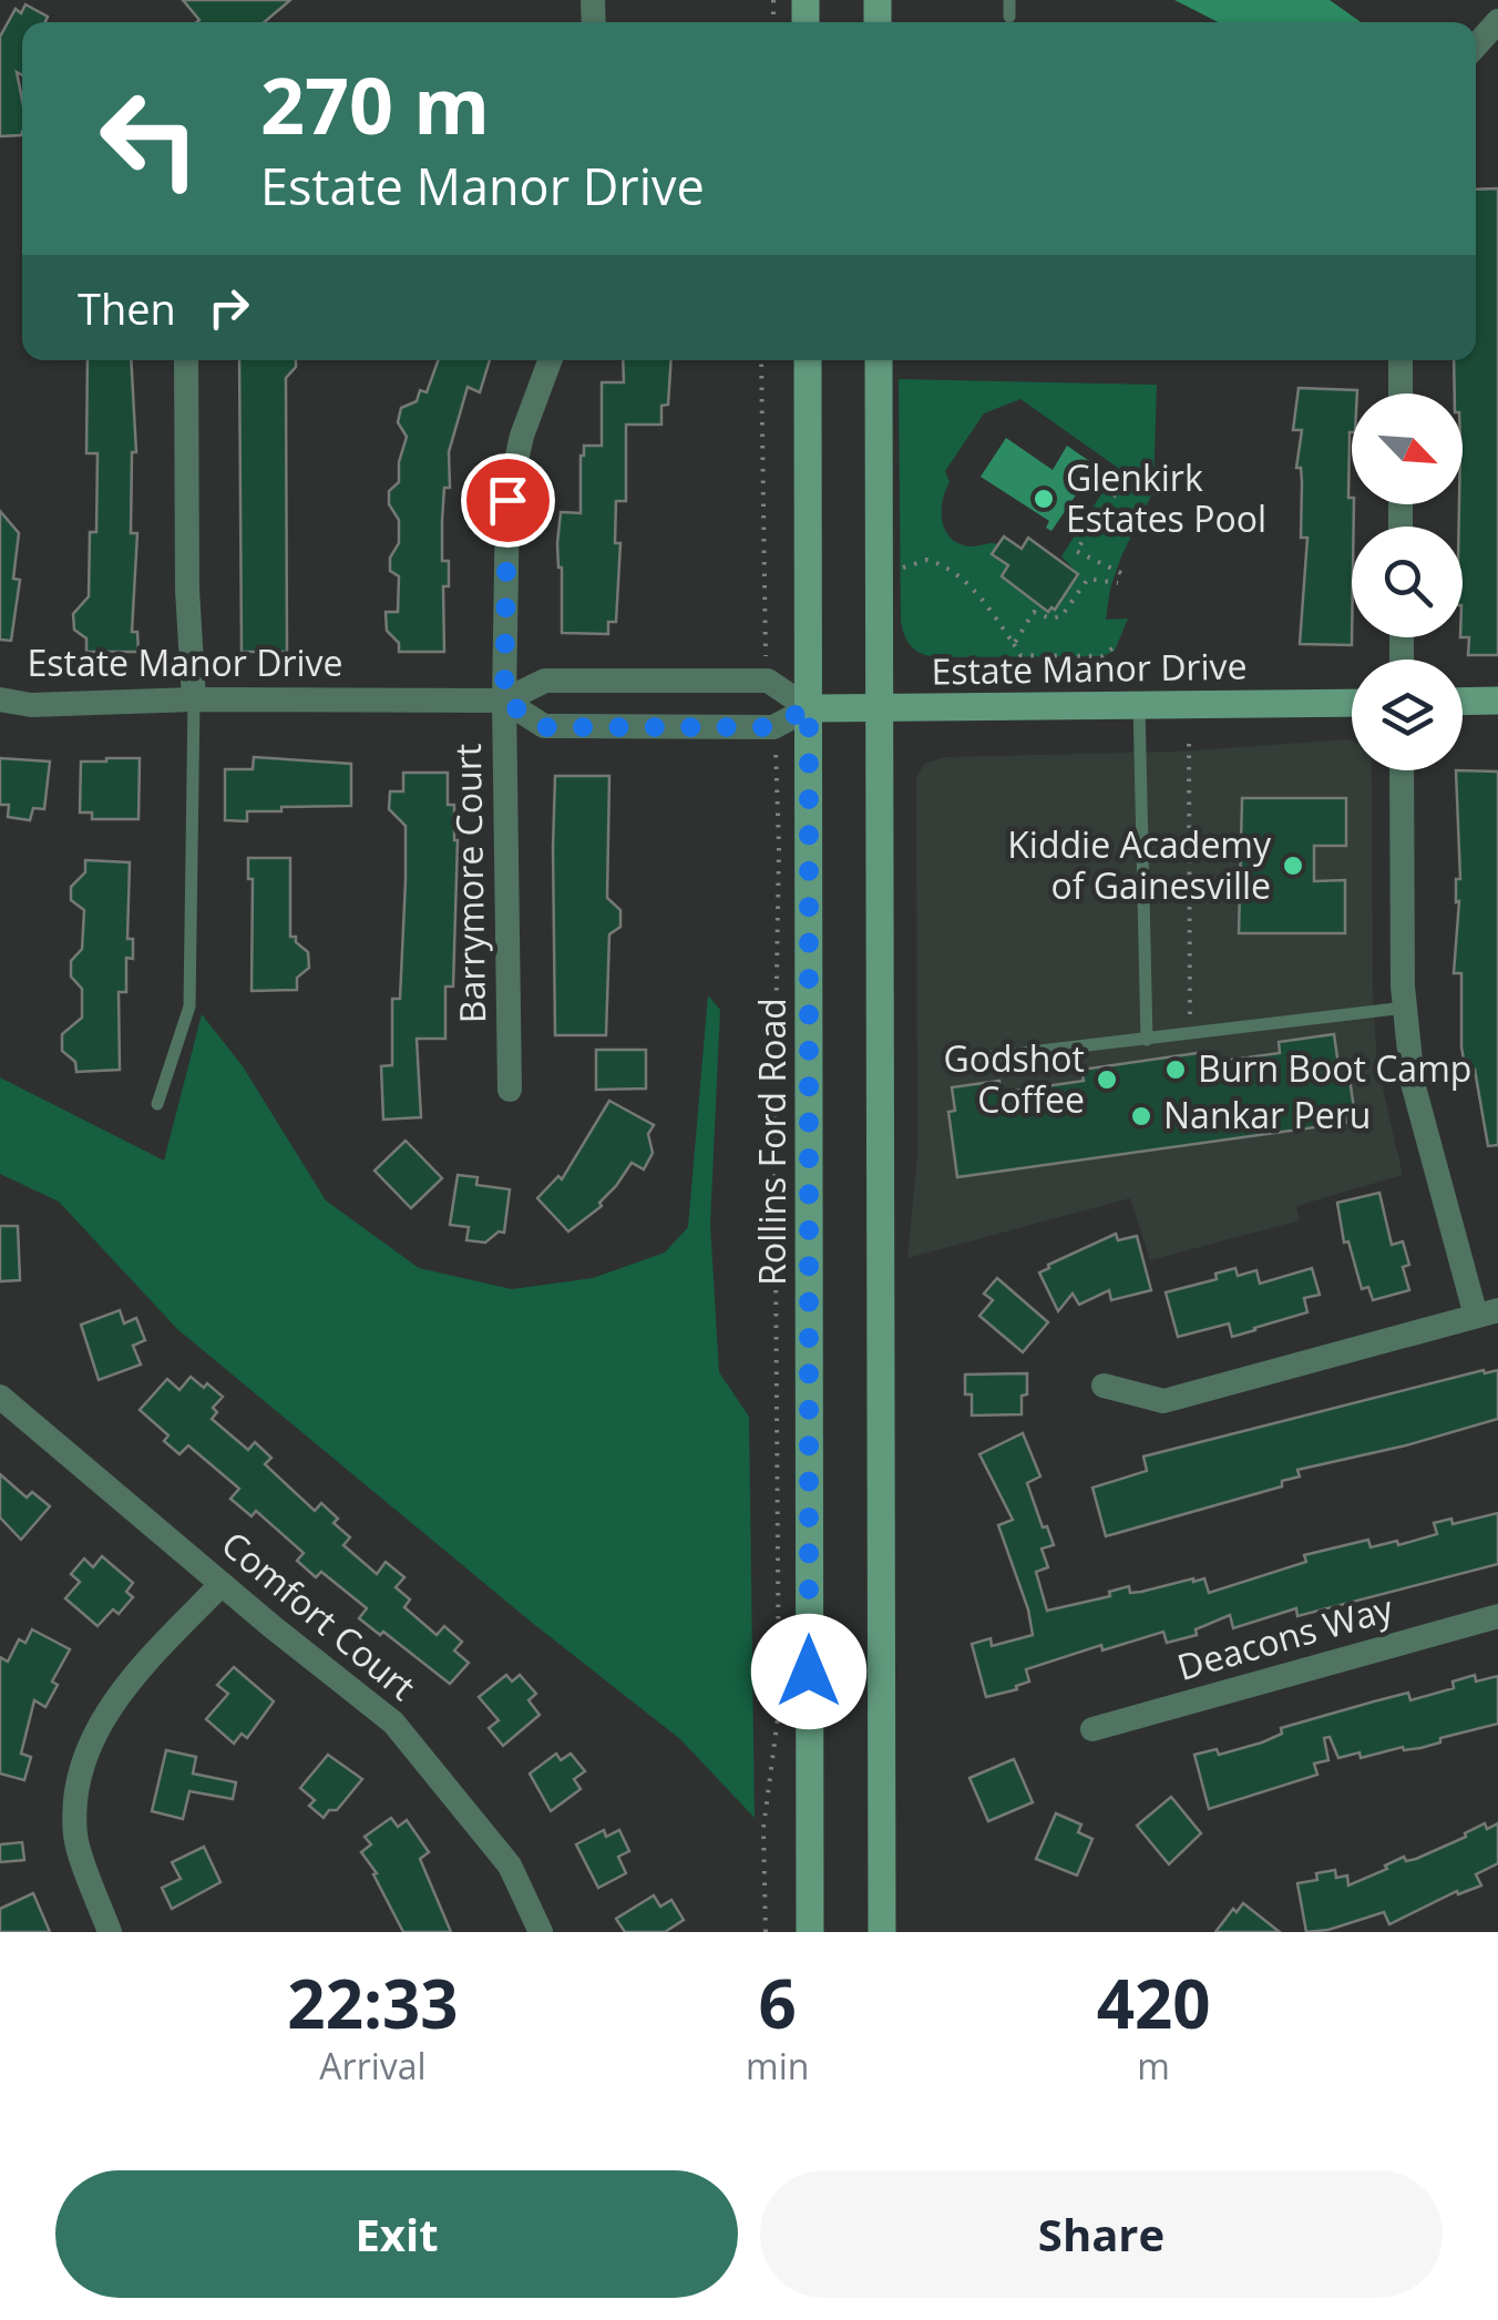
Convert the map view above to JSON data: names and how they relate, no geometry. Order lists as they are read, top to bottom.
{
  "streets": {
    "main road": ["Estate Manor Drive", "Rollins Ford Road"],
    "street": ["Barrymore Court", "Comfort Court", "Deacons Way"]
  },
  "crossings": [
    ["Estate Manor Drive", "Barrymore Court"],
    ["Estate Manor Drive", "Rollins Ford Road"]
  ],
  "places": [
    "Glenkirk Estates Pool",
    "Kiddie Academy of Gainesville",
    "Burn Boot Camp",
    "Godshot Coffee",
    "Nankar Peru"
  ],
  "north": "bottom right",
  "page": {
    "turn": ["270 m", "Estate Manor Drive"],
    "then": "Then",
    "eta": [
      "22:33",
      "Arrival",
      "6",
      "min",
      "420",
      "m"
    ],
    "buttons": ["Exit", "Share"]
  }
}
